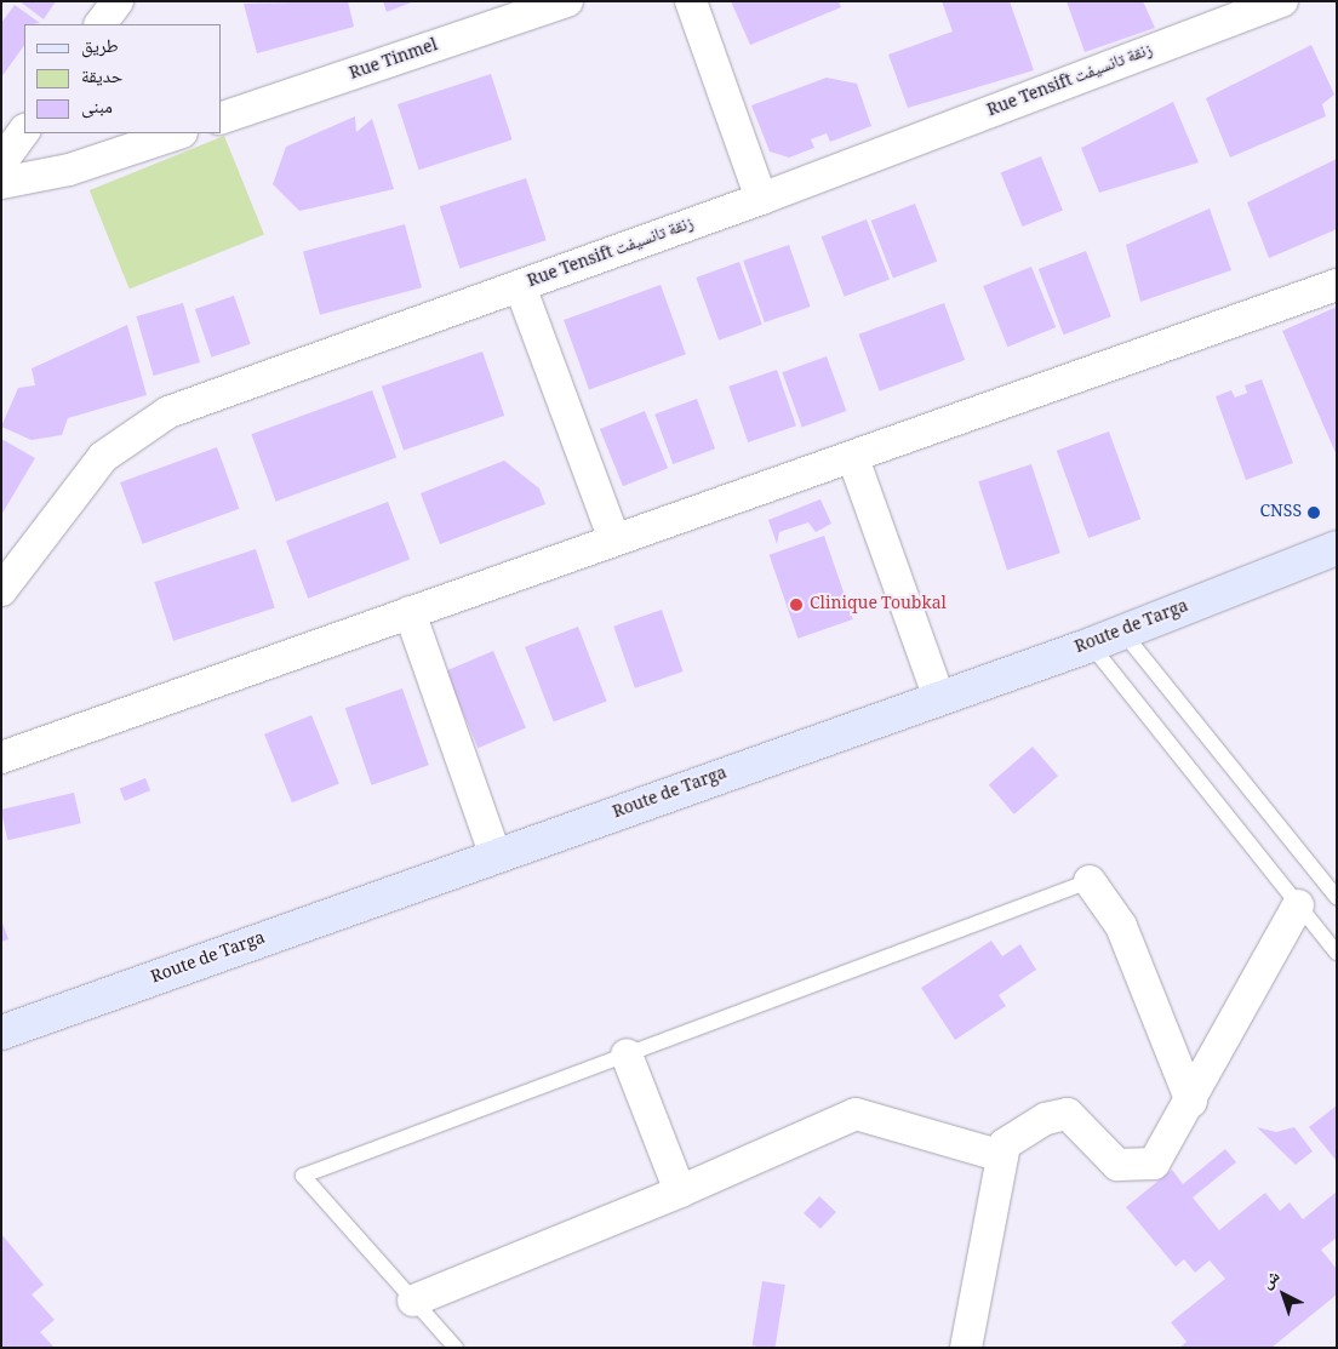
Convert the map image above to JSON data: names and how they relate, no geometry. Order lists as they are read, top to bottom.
{
  "streets": {
    "main road": ["Route de Targa"],
    "street": ["Rue Tinmel", "Rue Tensift زنقة تانسيفت"]
  },
  "places": ["CNSS", "Clinique Toubkal"],
  "legend": ["طريق", "حديقة", "مبنى"],
  "north": "top left"
}
